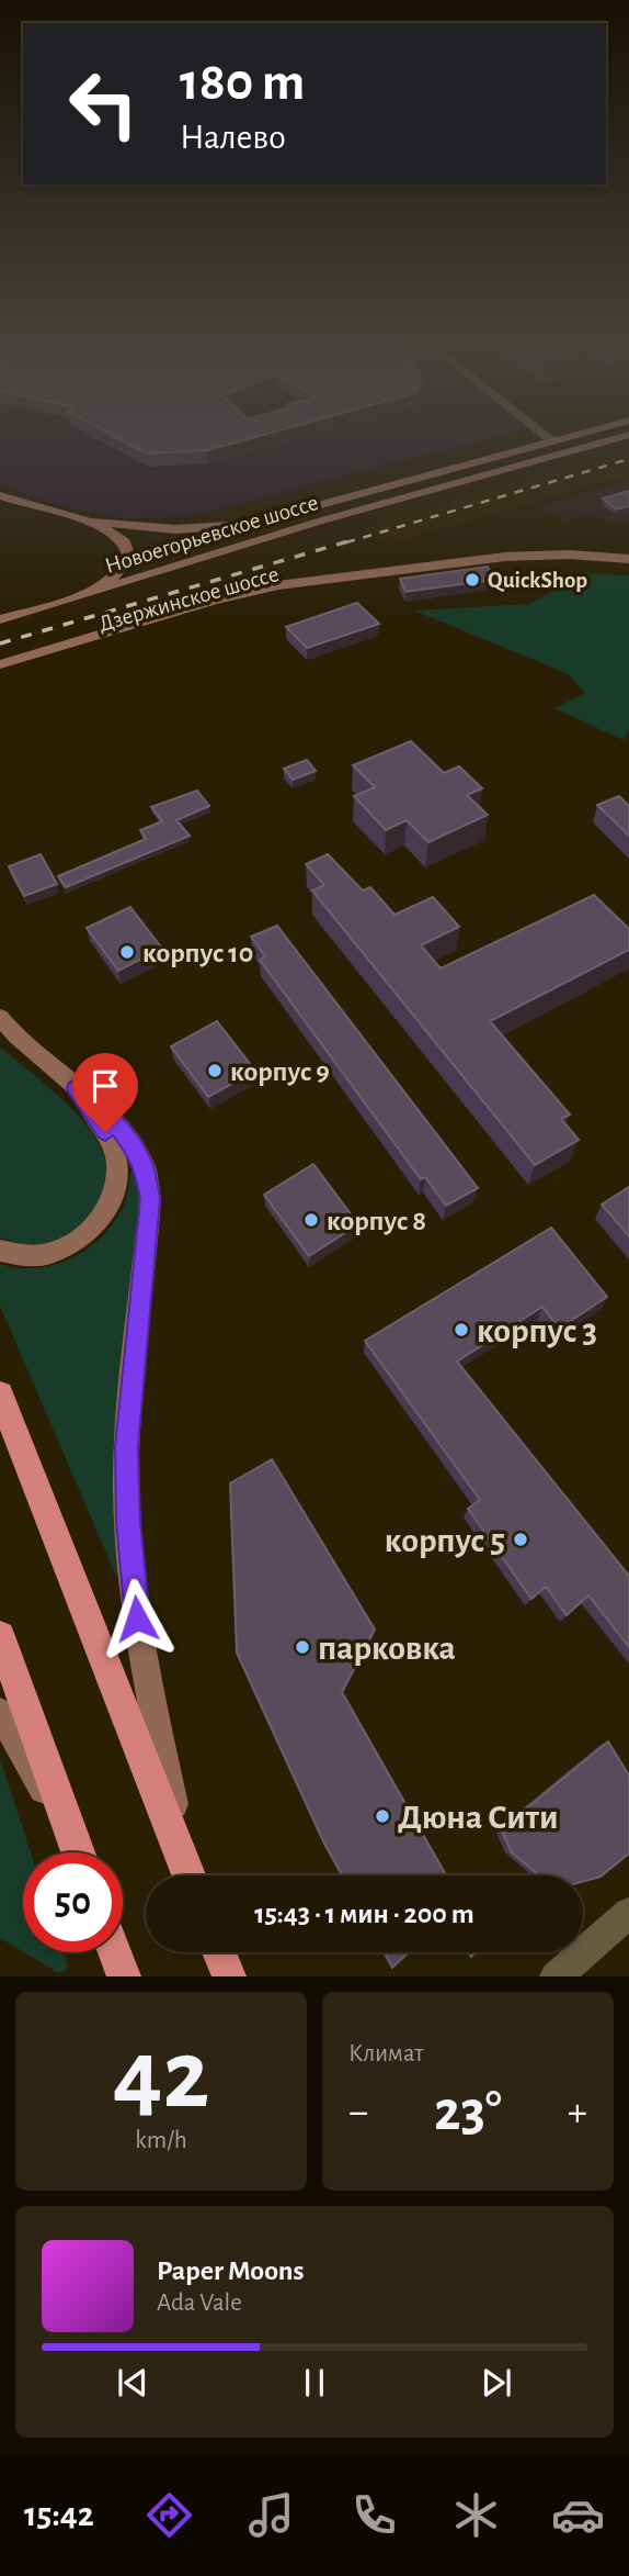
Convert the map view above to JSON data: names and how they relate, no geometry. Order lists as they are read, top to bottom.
{
  "streets": {
    "main road": ["Новоегорьевское шоссе", "Дзержинское шоссе"]
  },
  "places": [
    "QuickShop",
    "корпус 10",
    "корпус 9",
    "корпус 8",
    "корпус 3",
    "корпус 5",
    "парковка",
    "Дюна Сити"
  ],
  "page": {
    "turn": ["180 m", "Налево"],
    "limit": "50",
    "trip": "15:43 · 1 мин · 200 m",
    "tile": [
      ["42", "km/h"],
      "Климат"
    ],
    "heat": ["−", "23°", "+"],
    "song": ["Paper Moons", "Ada Vale"],
    "tabs": "15:42"
  }
}
